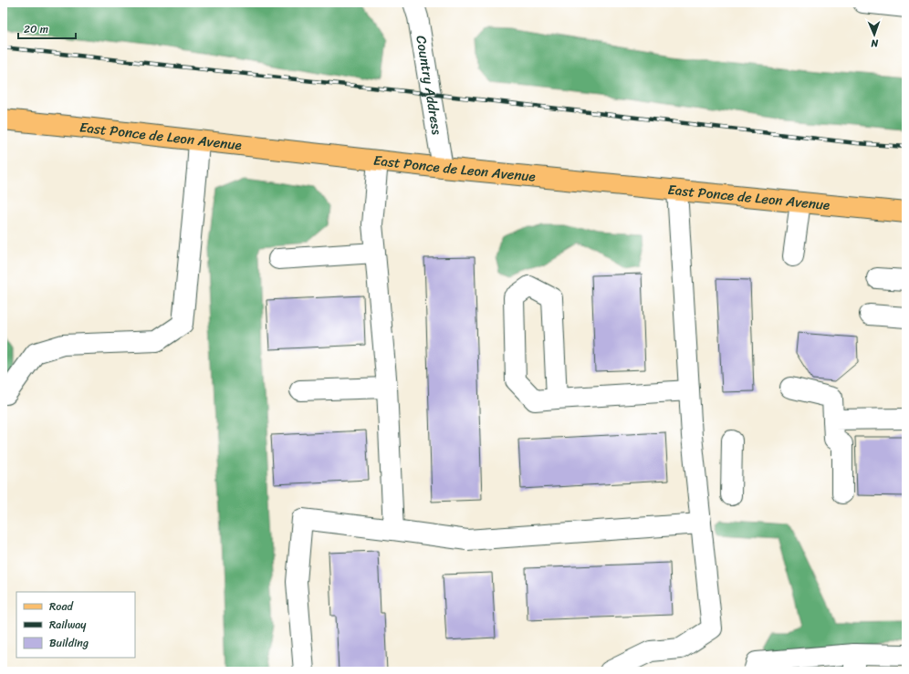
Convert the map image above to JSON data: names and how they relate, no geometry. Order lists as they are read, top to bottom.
{
  "streets": {
    "main road": ["East Ponce de Leon Avenue"],
    "street": ["Country Address"]
  },
  "crossings": [
    ["Country Address", "East Ponce de Leon Avenue"]
  ],
  "legend": ["Road", "Railway", "Building"],
  "scale_bar": "20 m",
  "north": "bottom"
}
